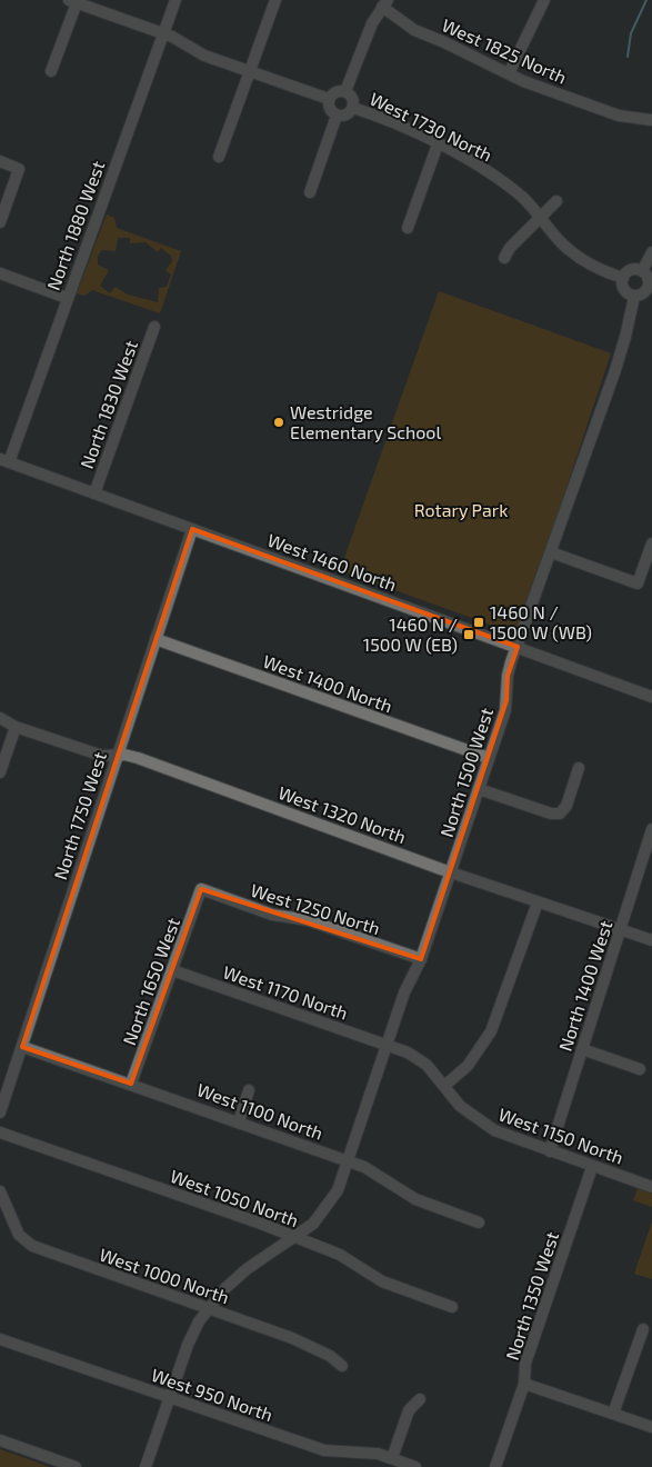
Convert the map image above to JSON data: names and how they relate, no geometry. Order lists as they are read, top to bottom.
{
  "streets": {
    "street": [
      "West 1825 North",
      "West 1730 North",
      "North 1880 West",
      "North 1830 West",
      "West 1460 North",
      "West 1400 North",
      "North 1500 West",
      "West 1320 North",
      "North 1750 West",
      "West 1250 North",
      "North 1650 West",
      "North 1400 West",
      "West 1170 North",
      "West 1100 North",
      "West 1150 North",
      "West 1050 North",
      "West 1000 North",
      "North 1350 West",
      "West 950 North"
    ]
  },
  "crossings": [
    ["West 1730 North", "North 1500 West"],
    ["North 1880 West", "West 1460 North"],
    ["North 1830 West", "West 1460 North"],
    ["West 1460 North", "North 1500 West"],
    ["West 1460 North", "North 1750 West"],
    ["West 1400 North", "North 1500 West"],
    ["West 1400 North", "North 1750 West"],
    ["North 1500 West", "West 1320 North"],
    ["North 1500 West", "West 1250 North"],
    ["North 1500 West", "West 1170 North"],
    ["North 1500 West", "West 1100 North"],
    ["North 1500 West", "West 1150 North"],
    ["North 1500 West", "West 1050 North"],
    ["North 1500 West", "West 1000 North"],
    ["North 1500 West", "West 950 North"],
    ["West 1320 North", "North 1750 West"],
    ["West 1320 North", "North 1400 West"],
    ["North 1750 West", "West 1100 North"],
    ["West 1250 North", "North 1650 West"],
    ["North 1650 West", "West 1170 North"],
    ["North 1650 West", "West 1100 North"],
    ["North 1400 West", "West 1150 North"],
    ["West 1170 North", "West 1150 North"],
    ["West 1150 North", "North 1350 West"]
  ],
  "parks": ["Rotary Park"],
  "places": {
    "other": ["Westridge Elementary School"],
    "transit": ["1460 N / 1500 W (WB)", "1460 N / 1500 W (EB)"]
  }
}
